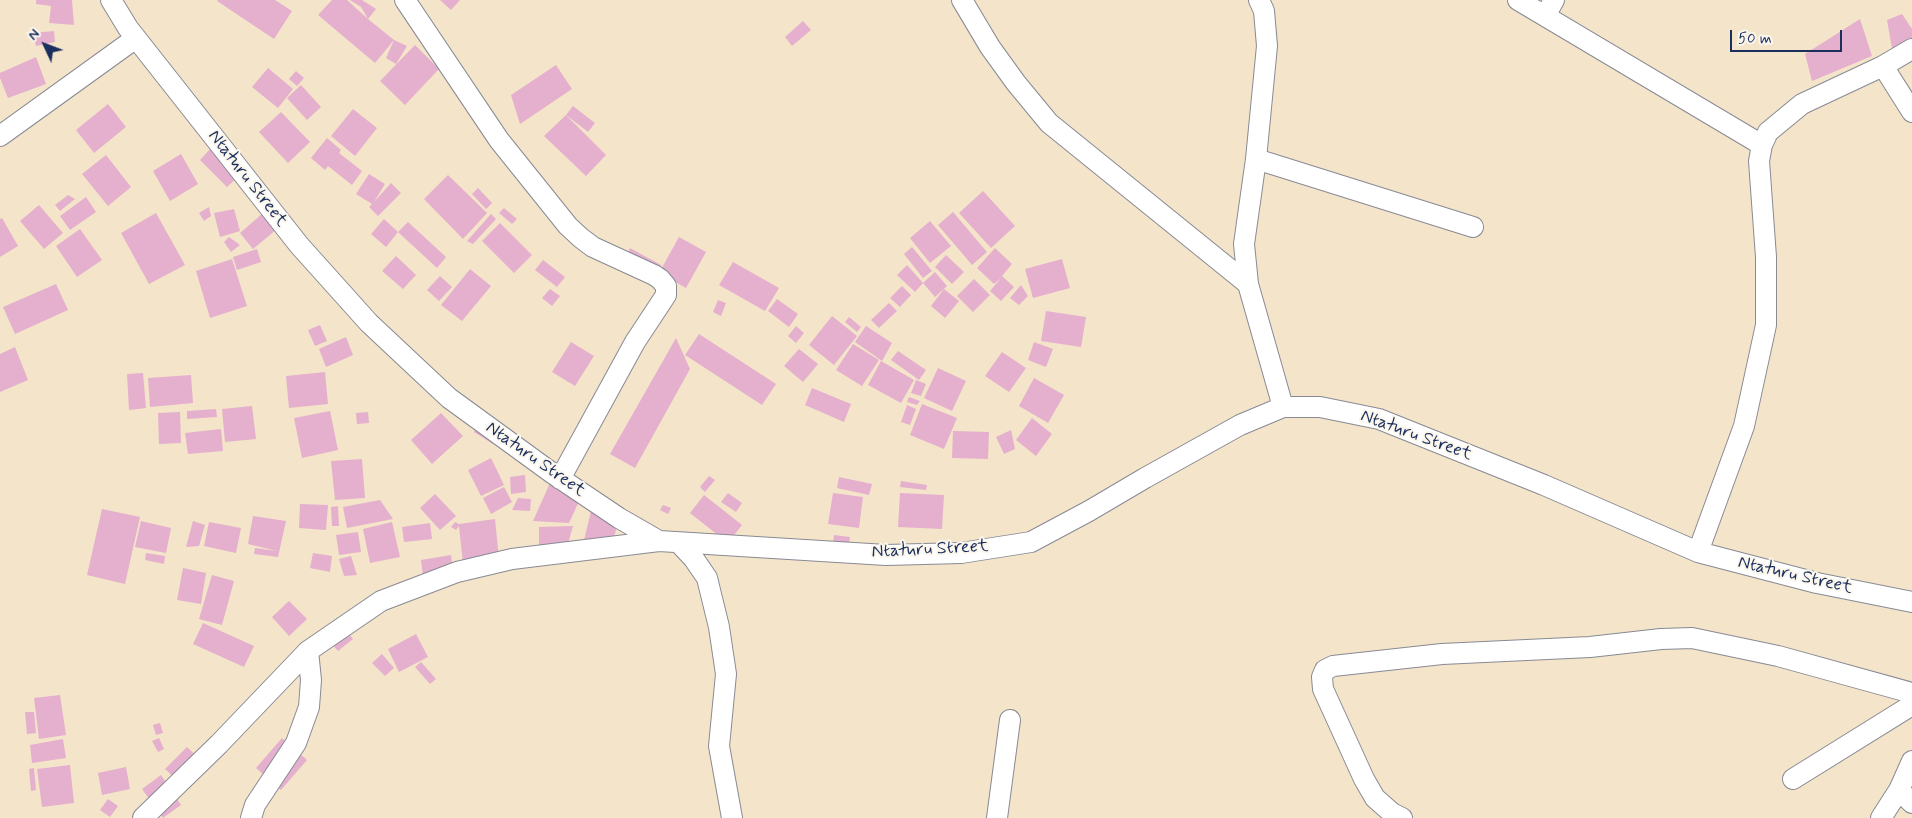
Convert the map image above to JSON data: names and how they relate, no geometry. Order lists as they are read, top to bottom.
{
  "streets": {
    "street": ["Ntaturu Street"]
  },
  "scale_bar": "50 m",
  "north": "top left"
}
